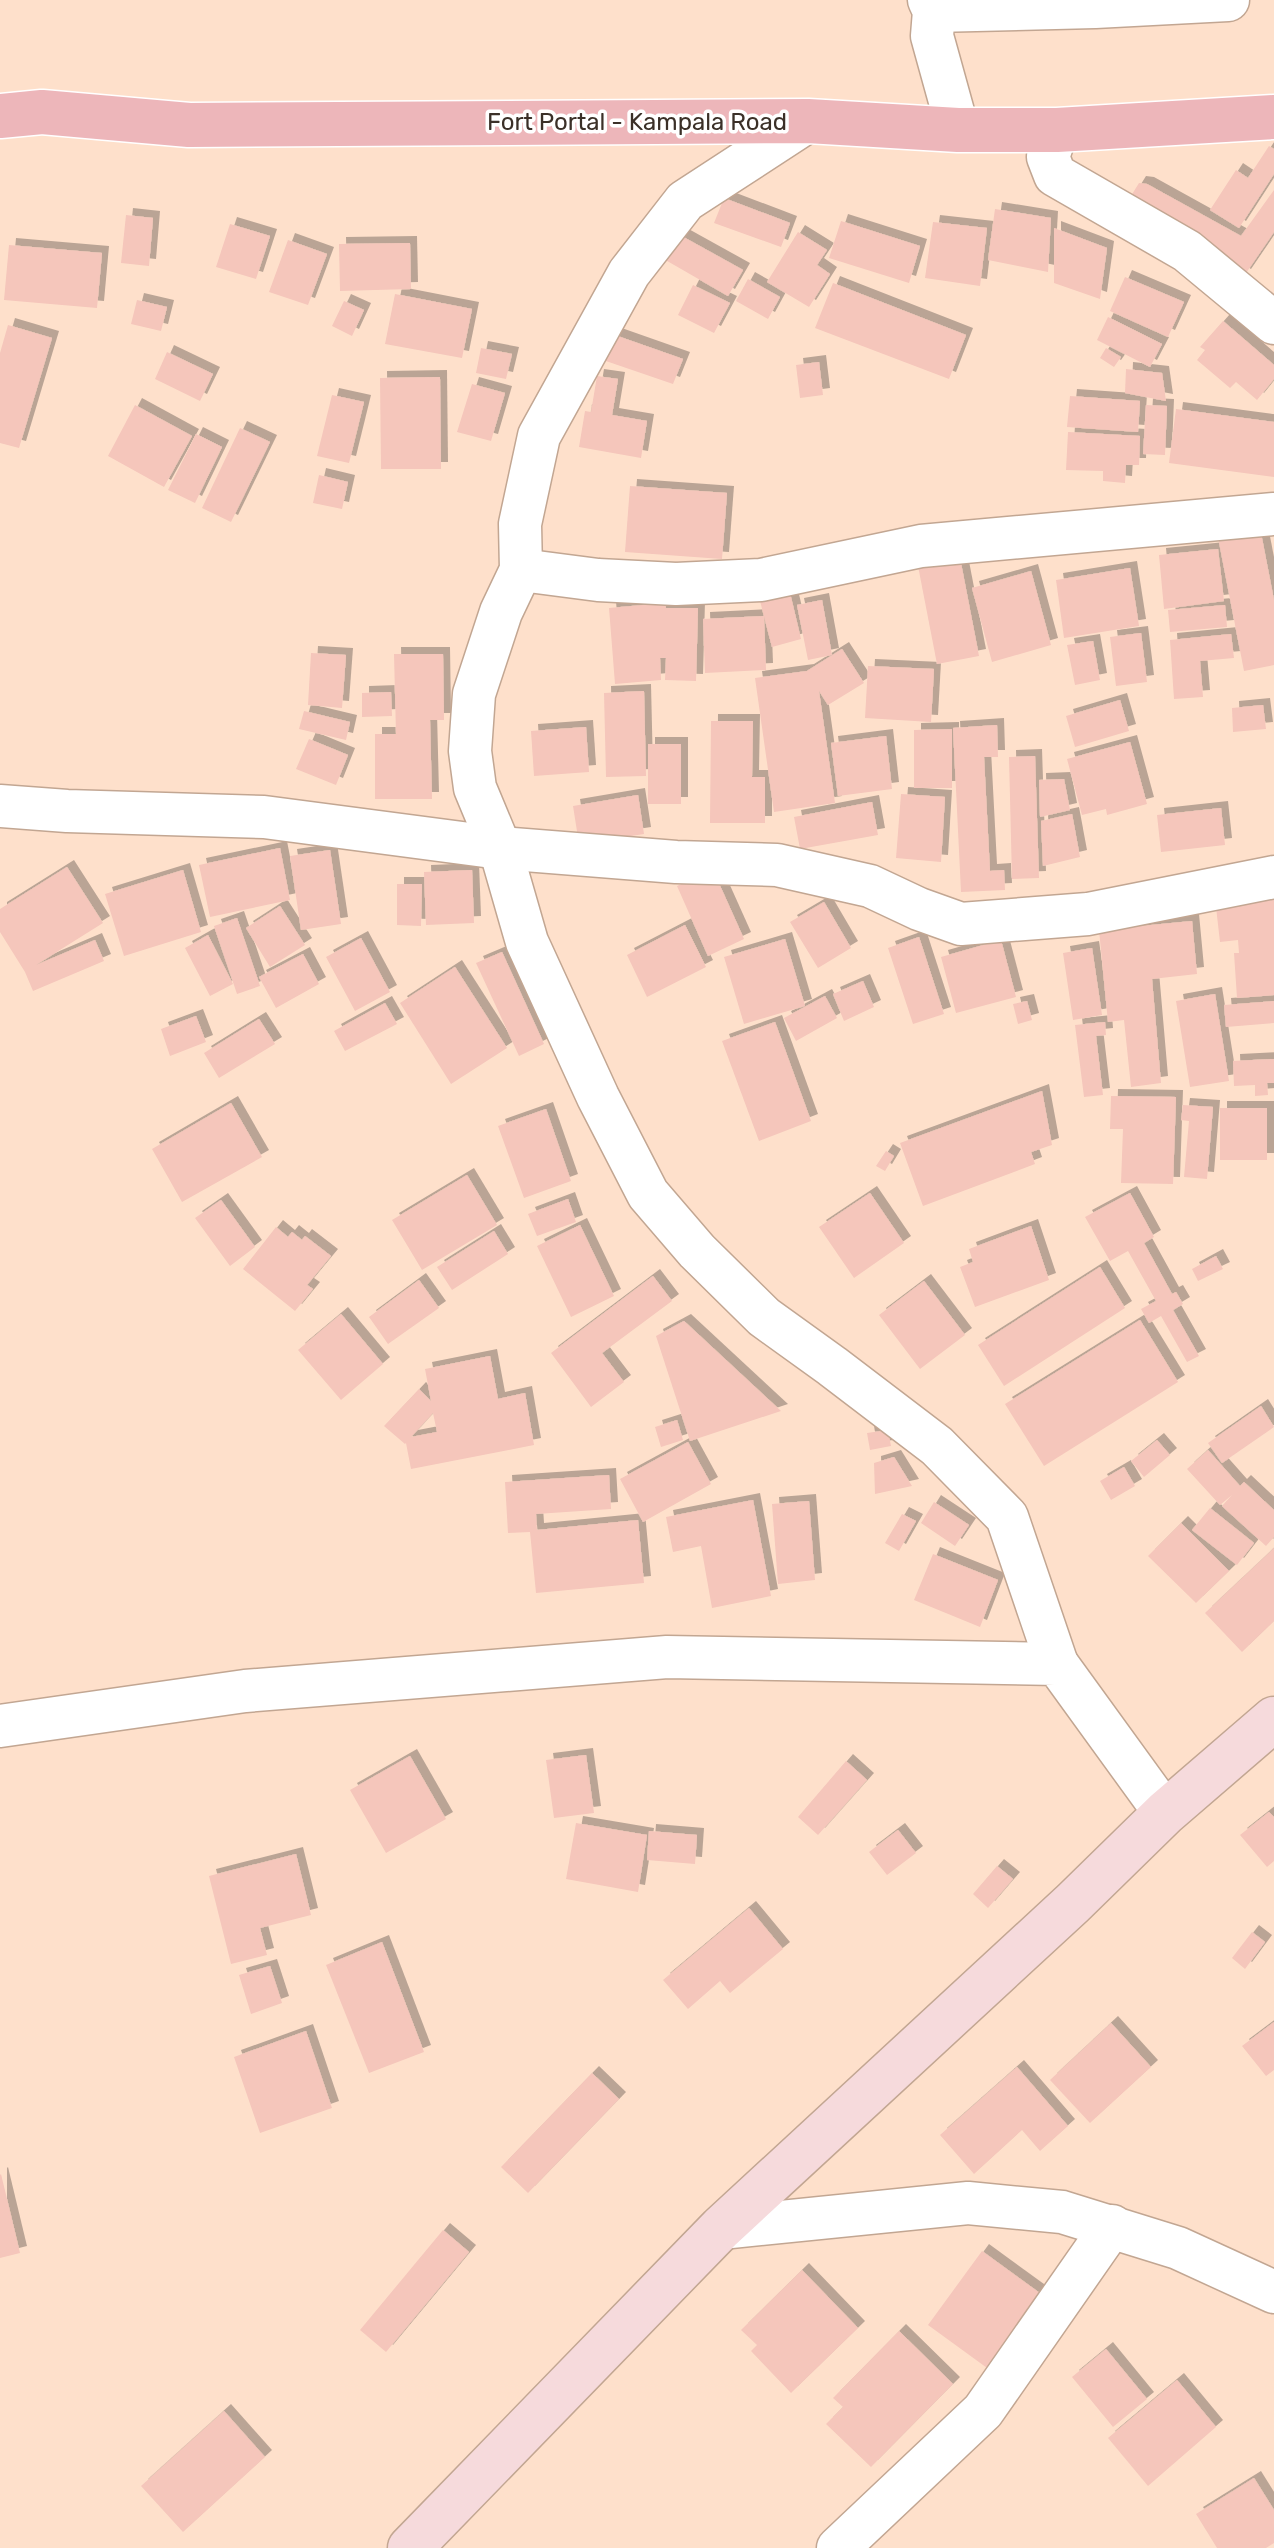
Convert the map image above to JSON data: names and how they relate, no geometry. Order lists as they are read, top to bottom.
{
  "streets": {
    "main road": ["Fort Portal - Kampala Road"]
  }
}
